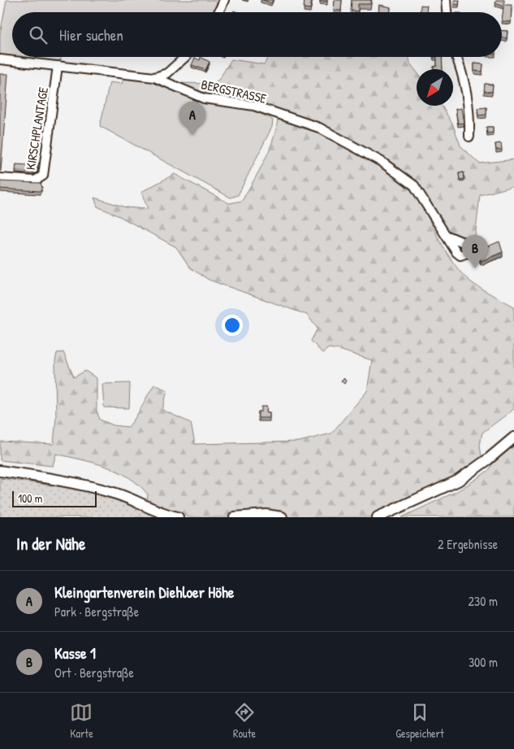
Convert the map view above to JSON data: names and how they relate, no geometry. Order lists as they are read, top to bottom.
{
  "streets": {
    "street": ["BERGSTRASSE", "KIRSCHPLANTAGE"]
  },
  "crossings": [
    ["BERGSTRASSE", "KIRSCHPLANTAGE"]
  ],
  "scale_bar": "100 m",
  "north": "bottom left",
  "page": {
    "search": "Hier suchen",
    "pins": ["A", "B"],
    "scale": "100 m",
    "heading": ["In der Nähe", "2 Ergebnisse"],
    "list": [
      {
        "mark": "A",
        "name": "Kleingartenverein Diehloer Höhe",
        "note": "Park · Bergstraße",
        "value": "230 m"
      },
      {
        "mark": "B",
        "name": "Kasse 1",
        "note": "Ort · Bergstraße",
        "value": "300 m"
      }
    ],
    "nav": ["Karte", "Route", "Gespeichert"]
  }
}
